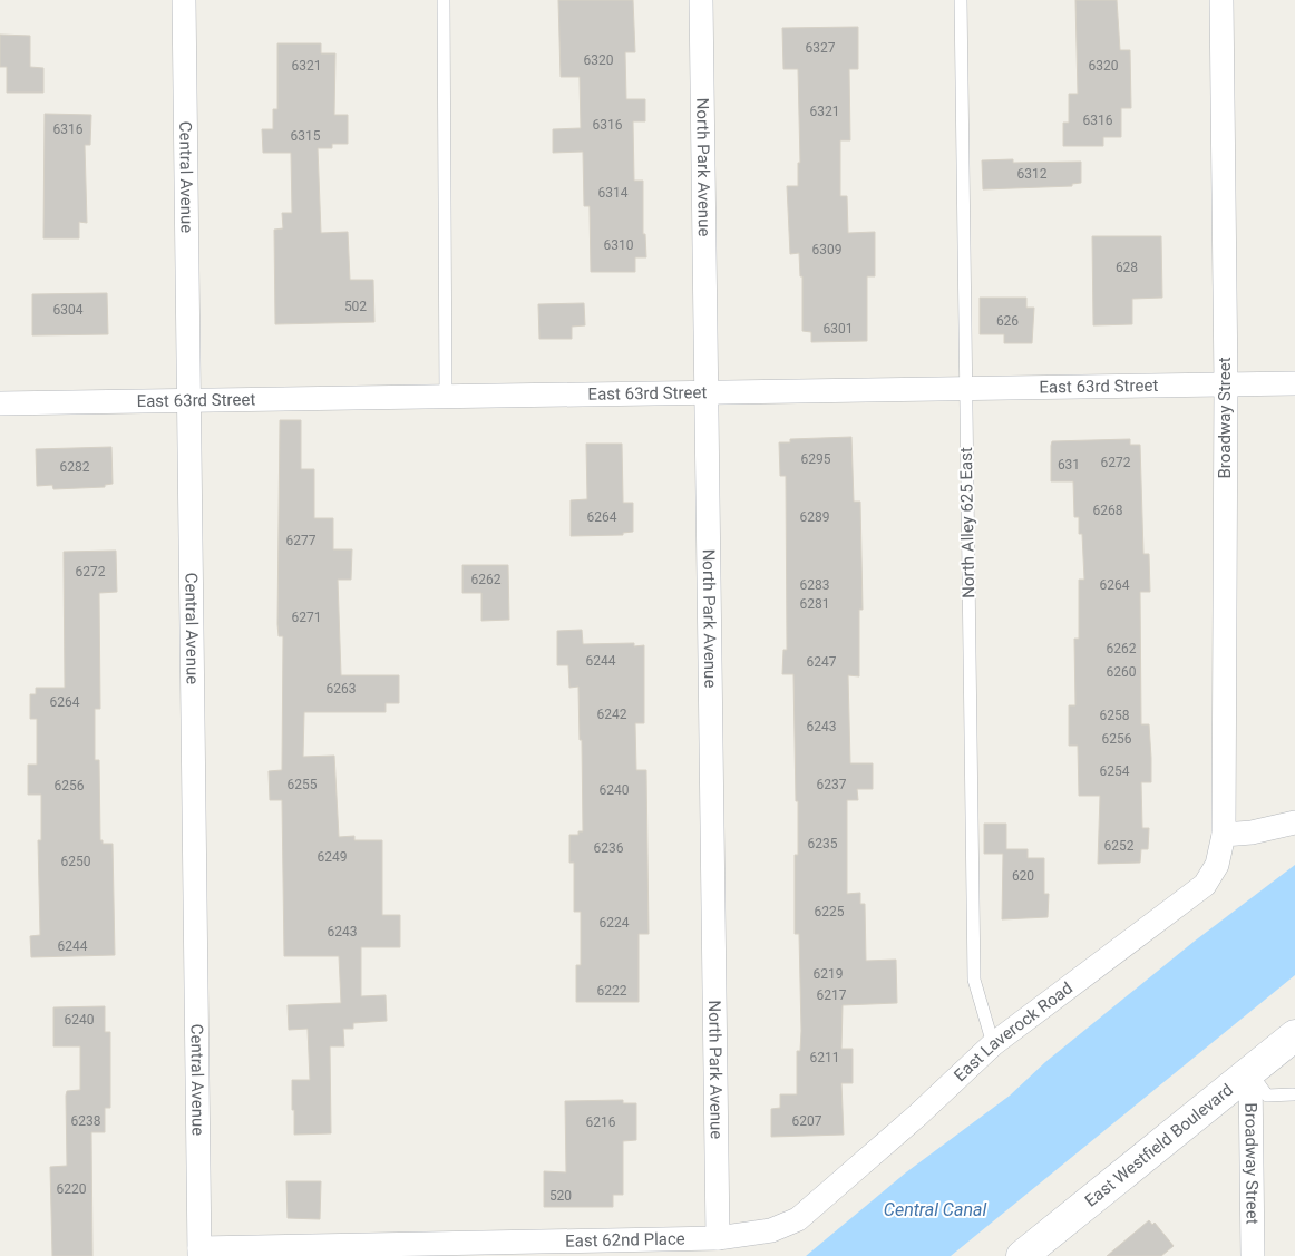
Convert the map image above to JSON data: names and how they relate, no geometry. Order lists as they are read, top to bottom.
{
  "streets": {
    "main road": ["East Westfield Boulevard"],
    "street": [
      "North Park Avenue",
      "Central Avenue",
      "East 63rd Street",
      "Broadway Street",
      "East Laverock Road",
      "East 62nd Place"
    ],
    "lane": ["North Alley 625 East"]
  },
  "crossings": [
    ["North Park Avenue", "East 63rd Street"],
    ["North Park Avenue", "East Laverock Road"],
    ["North Park Avenue", "East 62nd Place"],
    ["Central Avenue", "East 63rd Street"],
    ["Central Avenue", "East 62nd Place"],
    ["East 63rd Street", "Broadway Street"],
    ["East 63rd Street", "North Alley 625 East"],
    ["Broadway Street", "East Laverock Road"],
    ["Broadway Street", "East Westfield Boulevard"],
    ["North Alley 625 East", "East Laverock Road"],
    ["East Laverock Road", "East 62nd Place"]
  ],
  "water": ["Central Canal"],
  "house_numbers": [
    "6327",
    "6320",
    "6321",
    "6320",
    "6321",
    "6316",
    "6316",
    "6316",
    "6315",
    "6312",
    "6314",
    "6310",
    "6309",
    "628",
    "502",
    "6304",
    "626",
    "6301",
    "6295",
    "6272",
    "631",
    "6282",
    "6268",
    "6264",
    "6289",
    "6277",
    "6272",
    "6262",
    "6283",
    "6264",
    "6281",
    "6271",
    "6262",
    "6244",
    "6247",
    "6260",
    "6263",
    "6264",
    "6242",
    "6258",
    "6243",
    "6256",
    "6254",
    "6255",
    "6237",
    "6256",
    "6240",
    "6235",
    "6252",
    "6236",
    "6249",
    "6250",
    "620",
    "6225",
    "6224",
    "6243",
    "6244",
    "6219",
    "6222",
    "6217",
    "6240",
    "6211",
    "6238",
    "6207",
    "6216",
    "6220",
    "520"
  ]
}
